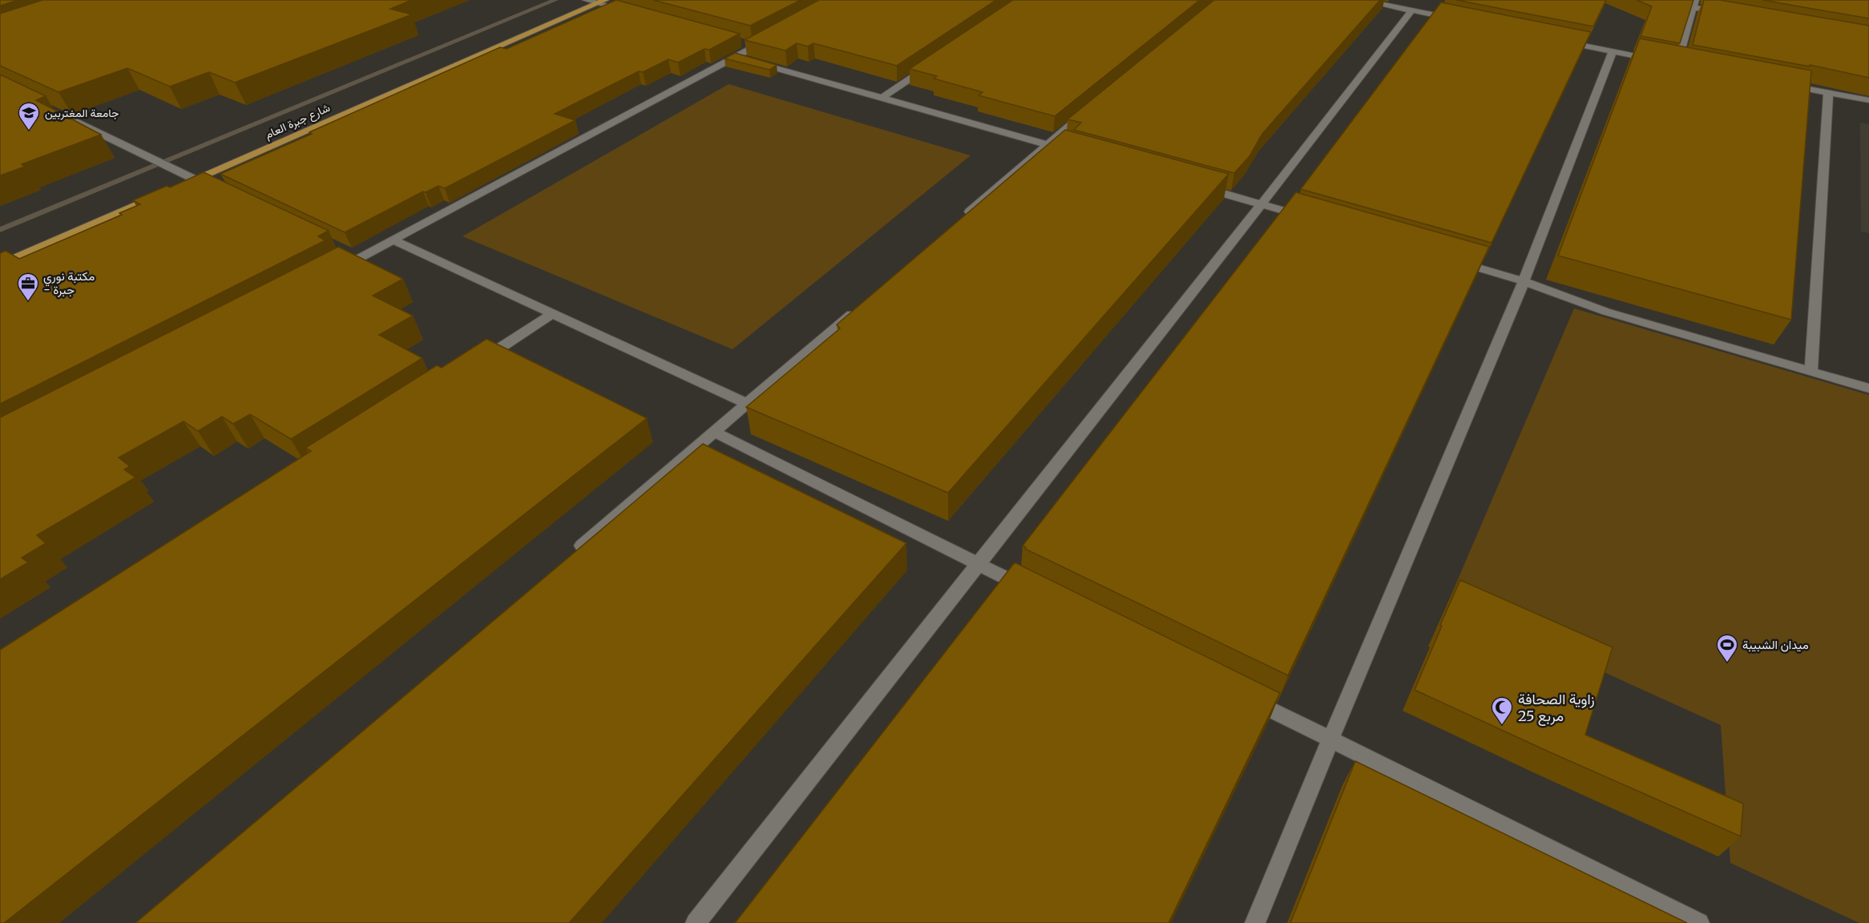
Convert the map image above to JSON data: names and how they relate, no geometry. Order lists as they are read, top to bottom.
{
  "streets": {
    "main road": ["شارع جبرة العام"]
  },
  "places": {
    "school or university": ["جامعة المغتربين"],
    "office": ["مكتبة نوري - جبرة"],
    "sports": ["ميدان الشبيبة"],
    "mosque": ["زاوية الصحافة مربع 25"]
  }
}
